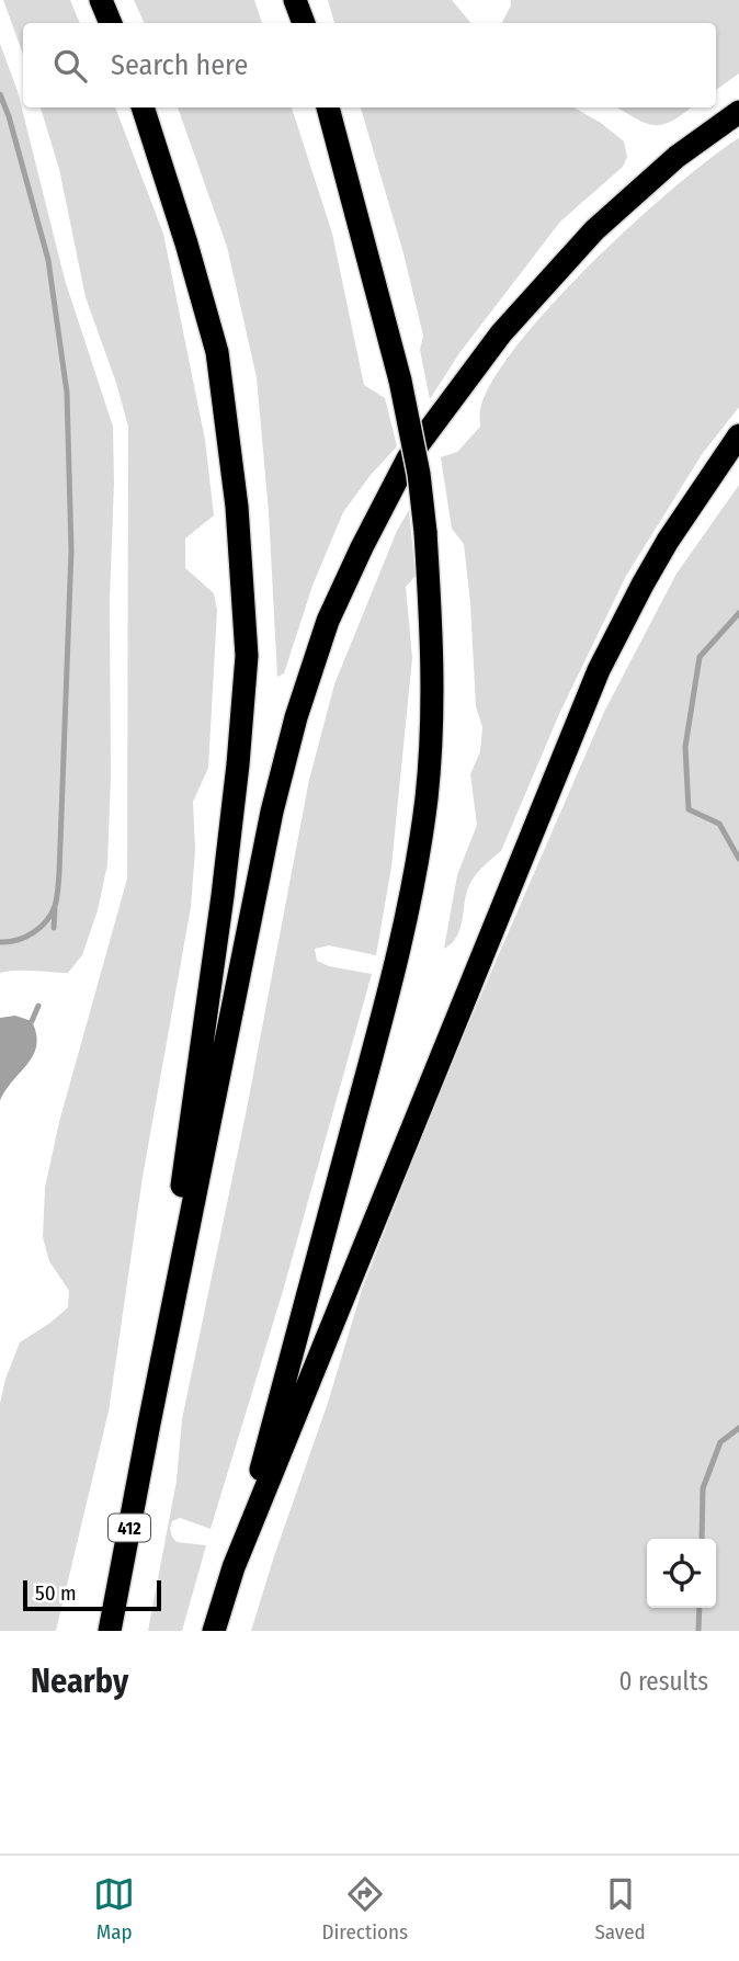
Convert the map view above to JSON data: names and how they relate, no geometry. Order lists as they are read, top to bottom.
{
  "streets": {
    "highway": ["412"]
  },
  "scale_bar": "50 m",
  "page": {
    "search": "Search here",
    "scale": "50 m",
    "heading": ["Nearby", "0 results"],
    "nav": ["Map", "Directions", "Saved"]
  }
}
